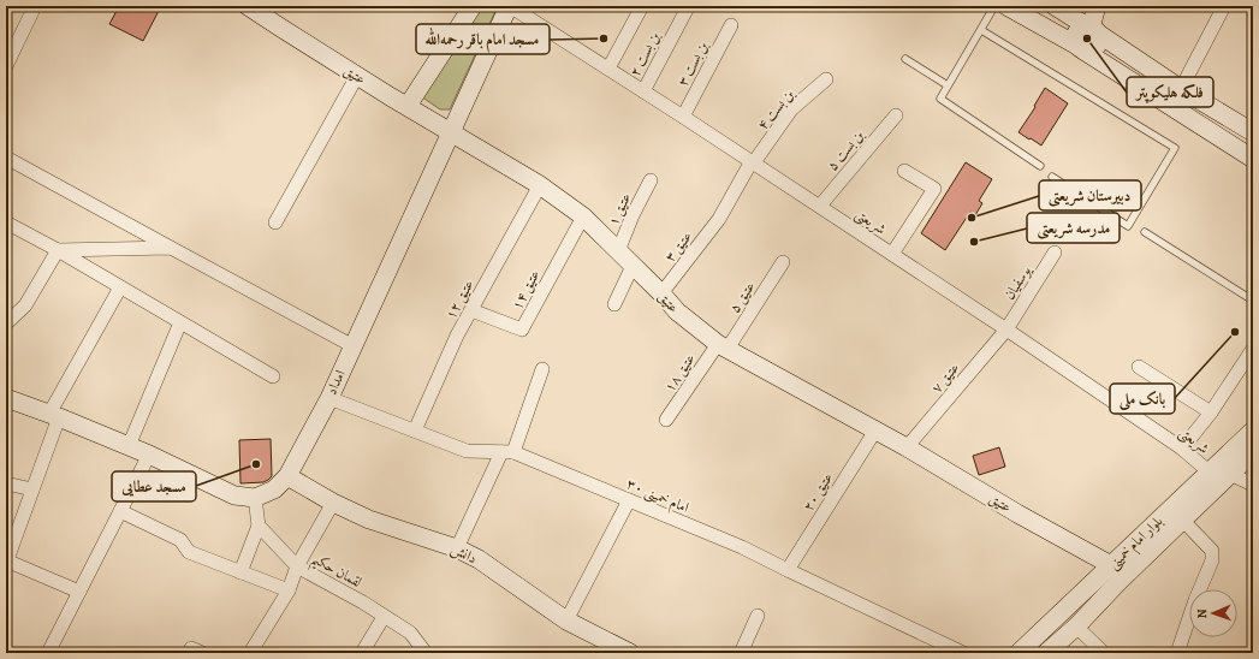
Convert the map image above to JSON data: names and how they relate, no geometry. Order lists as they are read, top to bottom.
{
  "streets": {
    "street": [
      "بن بست ۲",
      "بن بست ۳",
      "عتیق",
      "بن بست ۴",
      "بن بست ۵",
      "عتیق ۱",
      "شریعتی",
      "عتیق ۳",
      "یوسفیان",
      "عتیق ۱۴",
      "عتیق ۵",
      "عتیق ۱۲",
      "عتیق ۱۸",
      "عتیق ۷",
      "امداد",
      "عتیق ۲۰",
      "امام خمینی ۳۰",
      "بلوار امام خمینی",
      "دانش",
      "لقمان حکیم"
    ]
  },
  "crossings": [
    ["بن بست ۲", "شریعتی"],
    ["بن بست ۳", "شریعتی"],
    ["عتیق", "عتیق ۱"],
    ["عتیق", "عتیق ۳"],
    ["عتیق", "عتیق ۱۴"],
    ["عتیق", "عتیق ۵"],
    ["عتیق", "عتیق ۱۲"],
    ["عتیق", "عتیق ۱۸"],
    ["عتیق", "عتیق ۷"],
    ["عتیق", "امداد"],
    ["عتیق", "عتیق ۲۰"],
    ["عتیق", "بلوار امام خمینی"],
    ["بن بست ۴", "شریعتی"],
    ["بن بست ۴", "عتیق ۳"],
    ["بن بست ۵", "شریعتی"],
    ["شریعتی", "یوسفیان"],
    ["شریعتی", "عتیق ۷"],
    ["شریعتی", "امداد"],
    ["شریعتی", "بلوار امام خمینی"],
    ["یوسفیان", "عتیق ۷"],
    ["عتیق ۱۴", "عتیق ۱۲"],
    ["عتیق ۵", "عتیق ۱۸"],
    ["عتیق ۱۲", "امام خمینی ۳۰"],
    ["امداد", "امام خمینی ۳۰"],
    ["امداد", "دانش"],
    ["عتیق ۲۰", "امام خمینی ۳۰"]
  ],
  "places": [
    "مسجد امام باقر رحمه‌الله",
    "فلکه هلیکوپتر",
    "دبیرستان شریعتی",
    "مدرسه شریعتی",
    "بانک ملی",
    "مسجد عطایی"
  ],
  "north": "left"
}
